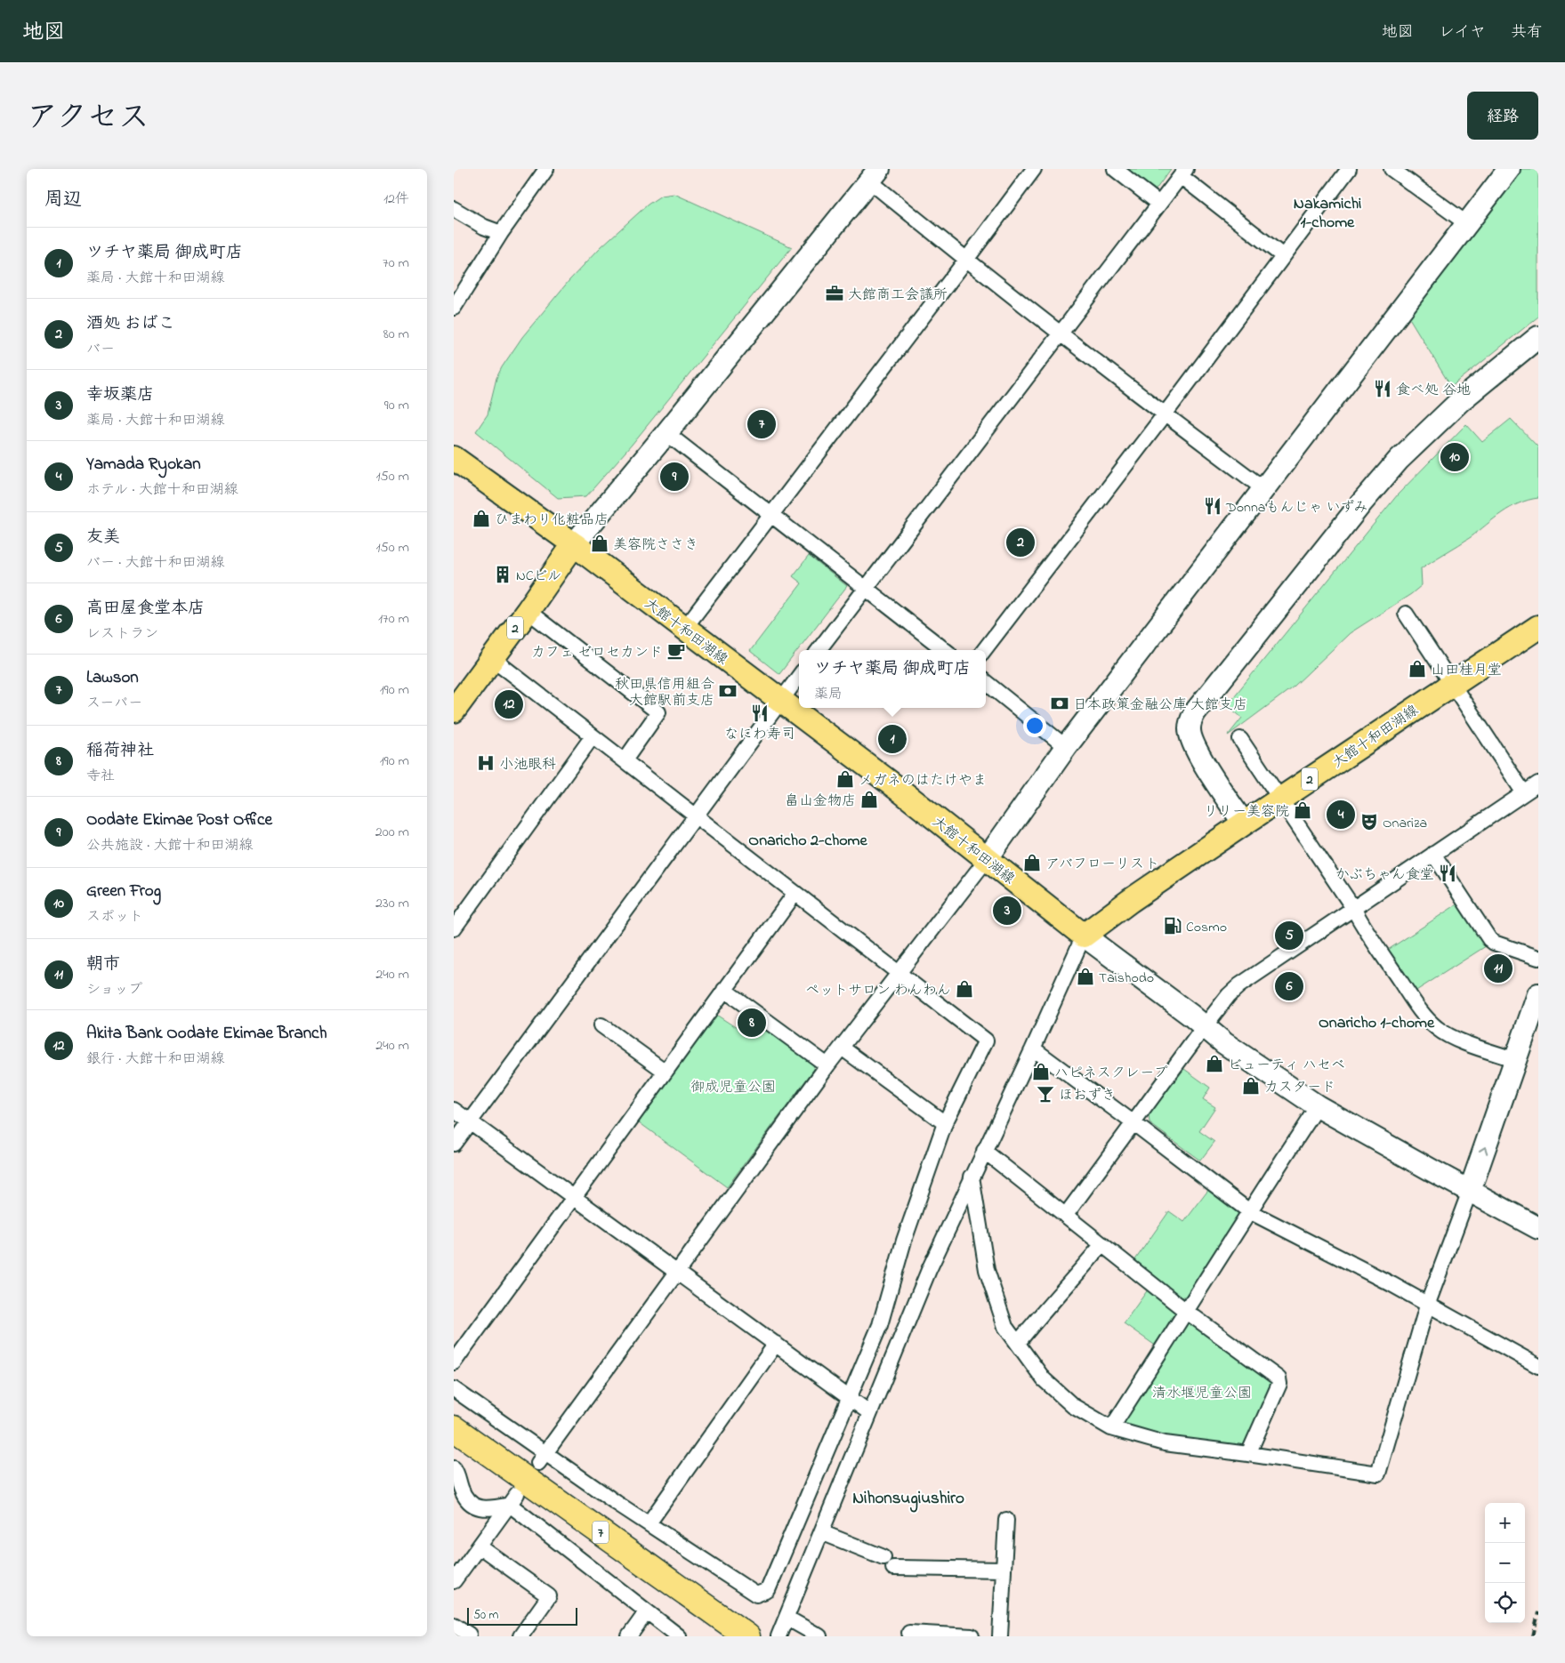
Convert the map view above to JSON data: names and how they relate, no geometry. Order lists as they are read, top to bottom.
{
  "streets": {
    "highway": ["7"],
    "main road": ["2", "大館十和田湖線"]
  },
  "crossings": [
    ["2", "大館十和田湖線"]
  ],
  "districts": [
    "Nakamichi 1-chome",
    "Onaricho 2-chome",
    "Onaricho 1-chome",
    "Nihonsugiushiro"
  ],
  "parks": ["御成児童公園", "清水堰児童公園"],
  "places": {
    "office": ["大館商工会議所"],
    "restaurant": [
      "食べ処 谷地",
      "Donnaもんじゃ いずみ",
      "なにわ寿司",
      "かぶちゃん食堂"
    ],
    "shop": [
      "ひまわり化粧品店",
      "美容院ささき",
      "山田桂月堂",
      "メガネのはたけやま",
      "畠山金物店",
      "リリー美容院",
      "アバフローリスト",
      "Taishodo",
      "ペットサロン わんわん",
      "ビューティ ハセベ",
      "ハピネスクレープ",
      "カスタード"
    ],
    "building": ["NCビル"],
    "cafe": ["カフェ ゼロセカンド"],
    "bank": ["秋田県信用組合 大館駅前支店", "日本政策金融公庫 大館支店"],
    "hospital": ["小池眼科"],
    "theatre": ["Onariza"],
    "fuel station": ["Cosmo"],
    "bar": ["ほおずき"]
  },
  "scale_bar": "50 m",
  "page": {
    "header": "地図",
    "nav": ["地図", "レイヤ", "共有"],
    "title": "アクセス",
    "buttons": "経路",
    "heading": ["周辺", "12件"],
    "list": [
      {
        "mark": "1",
        "name": "ツチヤ薬局 御成町店",
        "note": "薬局 · 大館十和田湖線",
        "value": "70 m"
      },
      {
        "mark": "2",
        "name": "酒処 おばこ",
        "note": "バー",
        "value": "80 m"
      },
      {
        "mark": "3",
        "name": "幸坂薬店",
        "note": "薬局 · 大館十和田湖線",
        "value": "90 m"
      },
      {
        "mark": "4",
        "name": "Yamada Ryokan",
        "note": "ホテル · 大館十和田湖線",
        "value": "150 m"
      },
      {
        "mark": "5",
        "name": "友美",
        "note": "バー · 大館十和田湖線",
        "value": "150 m"
      },
      {
        "mark": "6",
        "name": "高田屋食堂本店",
        "note": "レストラン",
        "value": "170 m"
      },
      {
        "mark": "7",
        "name": "Lawson",
        "note": "スーパー",
        "value": "190 m"
      },
      {
        "mark": "8",
        "name": "稲荷神社",
        "note": "寺社",
        "value": "190 m"
      },
      {
        "mark": "9",
        "name": "Oodate Ekimae Post Office",
        "note": "公共施設 · 大館十和田湖線",
        "value": "200 m"
      },
      {
        "mark": "10",
        "name": "Green Frog",
        "note": "スポット",
        "value": "230 m"
      },
      {
        "mark": "11",
        "name": "朝市",
        "note": "ショップ",
        "value": "240 m"
      },
      {
        "mark": "12",
        "name": "Akita Bank Oodate Ekimae Branch",
        "note": "銀行 · 大館十和田湖線",
        "value": "240 m"
      }
    ],
    "pins": [
      "7",
      "10",
      "9",
      "2",
      "12",
      "1",
      "4",
      "3",
      "5",
      "11",
      "6",
      "8"
    ],
    "popup": ["ツチヤ薬局 御成町店", "薬局"],
    "map_buttons": ["+", "−"],
    "scale": "50 m"
  }
}
